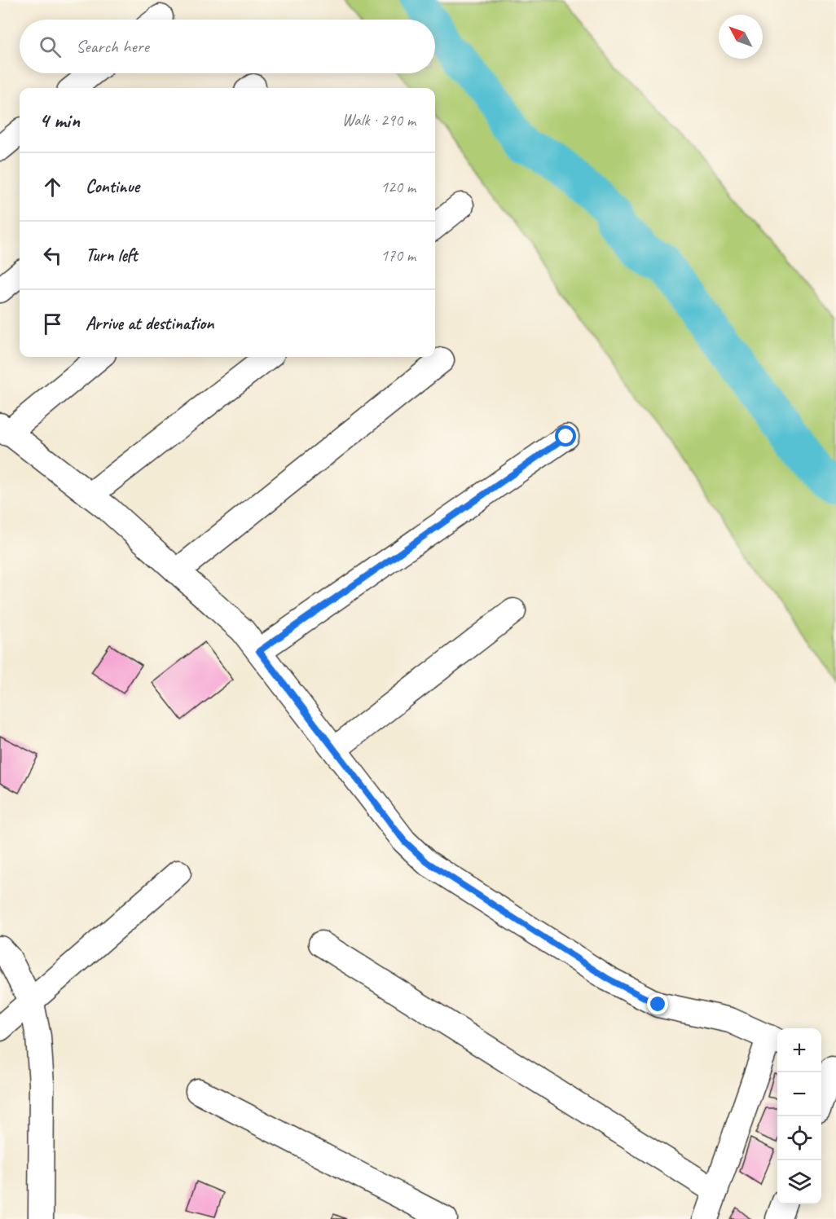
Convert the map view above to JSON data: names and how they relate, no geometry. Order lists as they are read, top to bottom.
{
  "north": "top left",
  "page": {
    "search": "Search here",
    "heading": ["4 min", "Walk · 290 m"],
    "list": [
      ["Continue", "120 m"],
      ["Turn left", "170 m"],
      "Arrive at destination"
    ],
    "map_buttons": ["+", "−"]
  }
}
